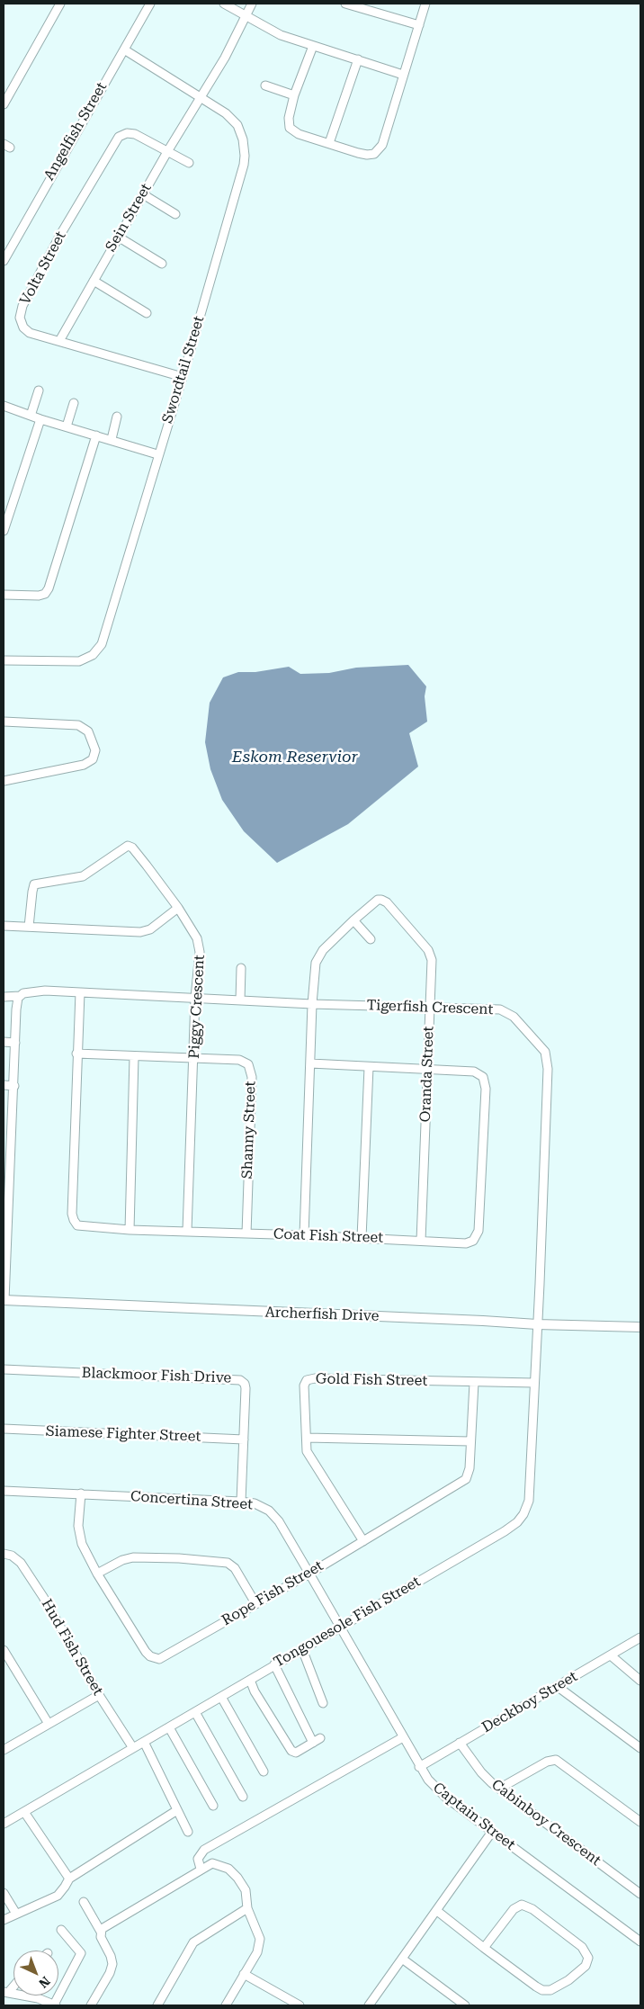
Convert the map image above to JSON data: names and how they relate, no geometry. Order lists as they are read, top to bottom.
{
  "streets": {
    "street": [
      "Angelfish Street",
      "Sein Street",
      "Volta Street",
      "Swordtail Street",
      "Piggy Crescent",
      "Tigerfish Crescent",
      "Oranda Street",
      "Shanny Street",
      "Coat Fish Street",
      "Archerfish Drive",
      "Blackmoor Fish Drive",
      "Gold Fish Street",
      "Siamese Fighter Street",
      "Concertina Street",
      "Rope Fish Street",
      "Tongouesole Fish Street",
      "Hud Fish Street",
      "Deckboy Street",
      "Captain Street",
      "Cabinboy Crescent"
    ]
  },
  "crossings": [
    ["Angelfish Street", "Swordtail Street"],
    ["Sein Street", "Volta Street"],
    ["Sein Street", "Swordtail Street"],
    ["Volta Street", "Swordtail Street"],
    ["Piggy Crescent", "Tigerfish Crescent"],
    ["Piggy Crescent", "Shanny Street"],
    ["Piggy Crescent", "Coat Fish Street"],
    ["Tigerfish Crescent", "Oranda Street"],
    ["Tigerfish Crescent", "Coat Fish Street"],
    ["Tigerfish Crescent", "Archerfish Drive"],
    ["Tigerfish Crescent", "Tongouesole Fish Street"],
    ["Oranda Street", "Coat Fish Street"],
    ["Shanny Street", "Coat Fish Street"],
    ["Archerfish Drive", "Tongouesole Fish Street"],
    ["Blackmoor Fish Drive", "Siamese Fighter Street"],
    ["Blackmoor Fish Drive", "Concertina Street"],
    ["Gold Fish Street", "Rope Fish Street"],
    ["Gold Fish Street", "Tongouesole Fish Street"],
    ["Concertina Street", "Rope Fish Street"],
    ["Concertina Street", "Tongouesole Fish Street"],
    ["Concertina Street", "Captain Street"],
    ["Tongouesole Fish Street", "Hud Fish Street"],
    ["Tongouesole Fish Street", "Captain Street"],
    ["Deckboy Street", "Captain Street"],
    ["Deckboy Street", "Cabinboy Crescent"]
  ],
  "water": ["Eskom Reservior"],
  "north": "bottom right"
}
